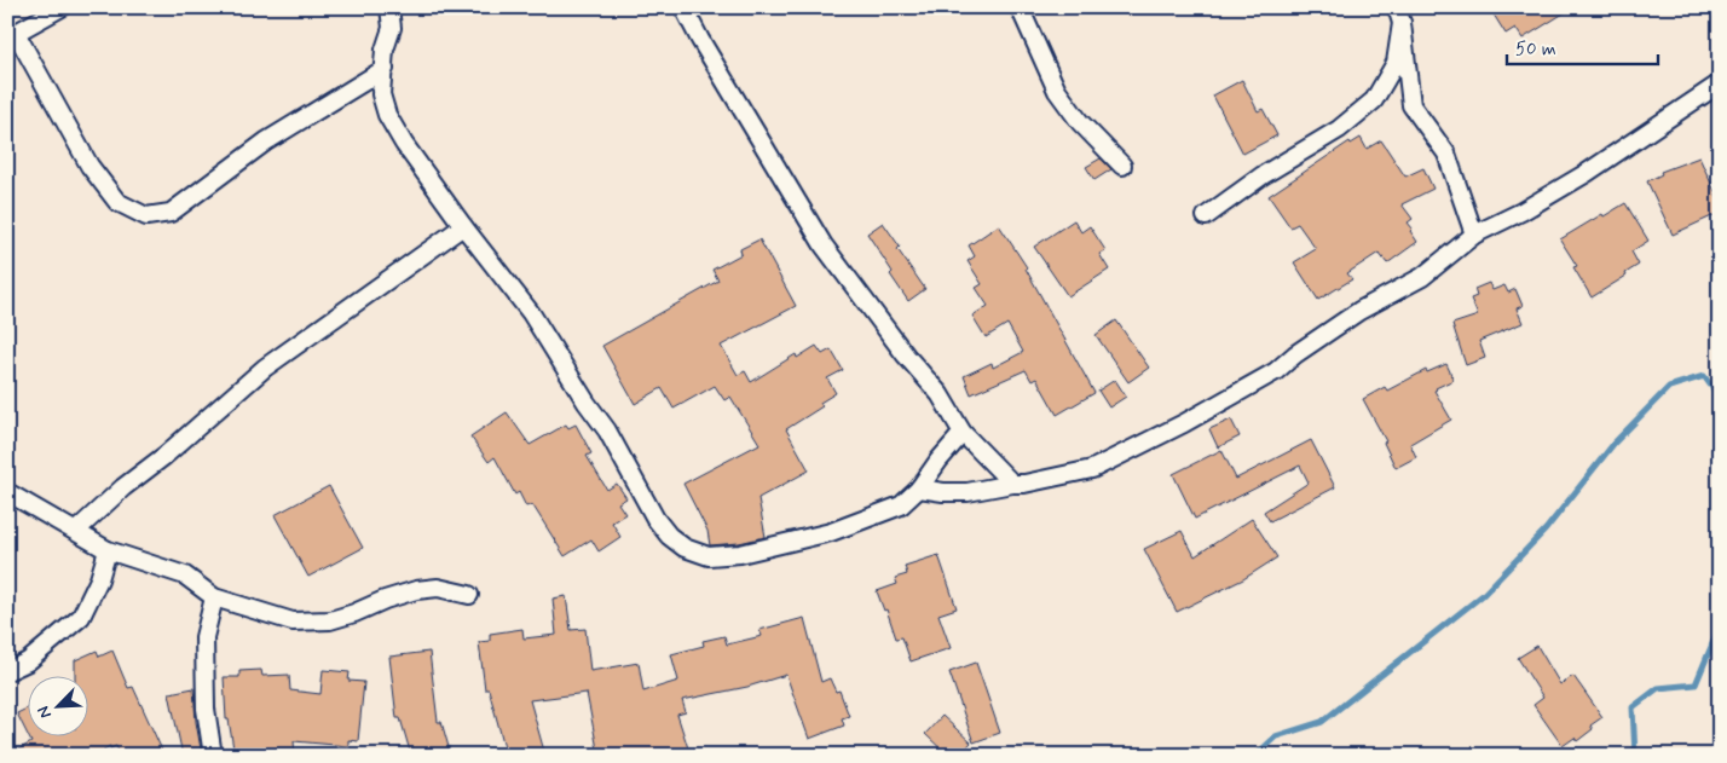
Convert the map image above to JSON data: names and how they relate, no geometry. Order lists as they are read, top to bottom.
{
  "scale_bar": "50 m",
  "north": "bottom left"
}
